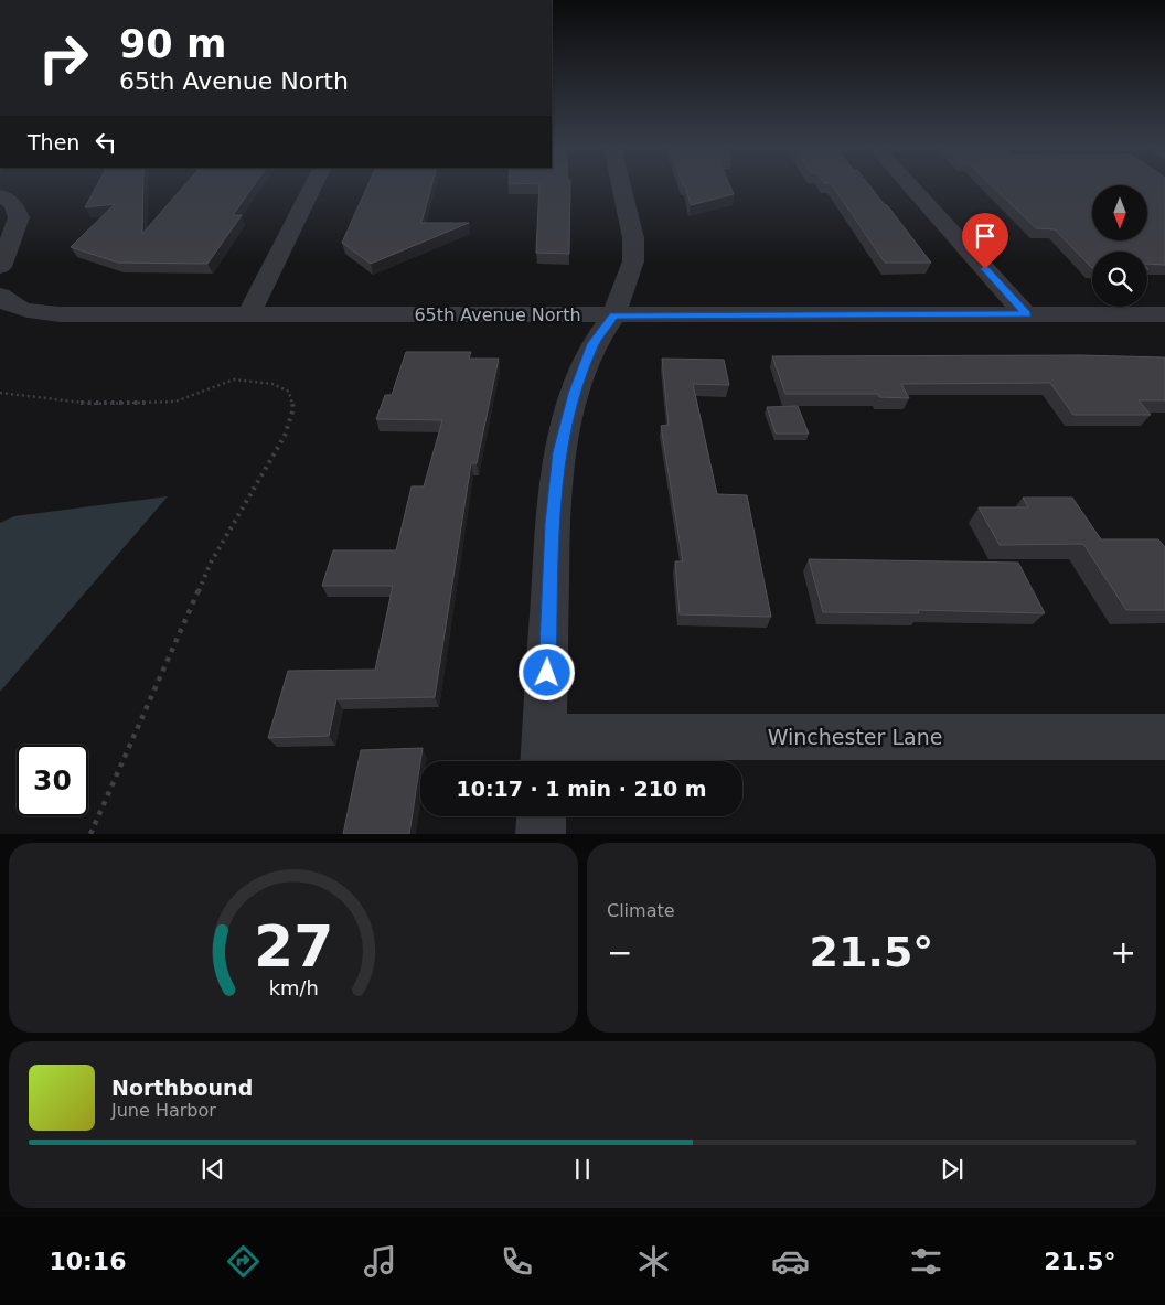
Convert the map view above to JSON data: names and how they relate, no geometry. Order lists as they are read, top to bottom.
{
  "streets": {
    "street": ["65th Avenue North", "Winchester Lane"]
  },
  "north": "bottom",
  "page": {
    "turn": ["90 m", "65th Avenue North"],
    "then": "Then",
    "limit": "30",
    "trip": "10:17 · 1 min · 210 m",
    "tile": "Climate",
    "heat": ["−", "21.5°", "+"],
    "song": ["Northbound", "June Harbor"],
    "tabs": ["10:16", "21.5°"],
    "gauge": ["27", "km/h"]
  }
}
